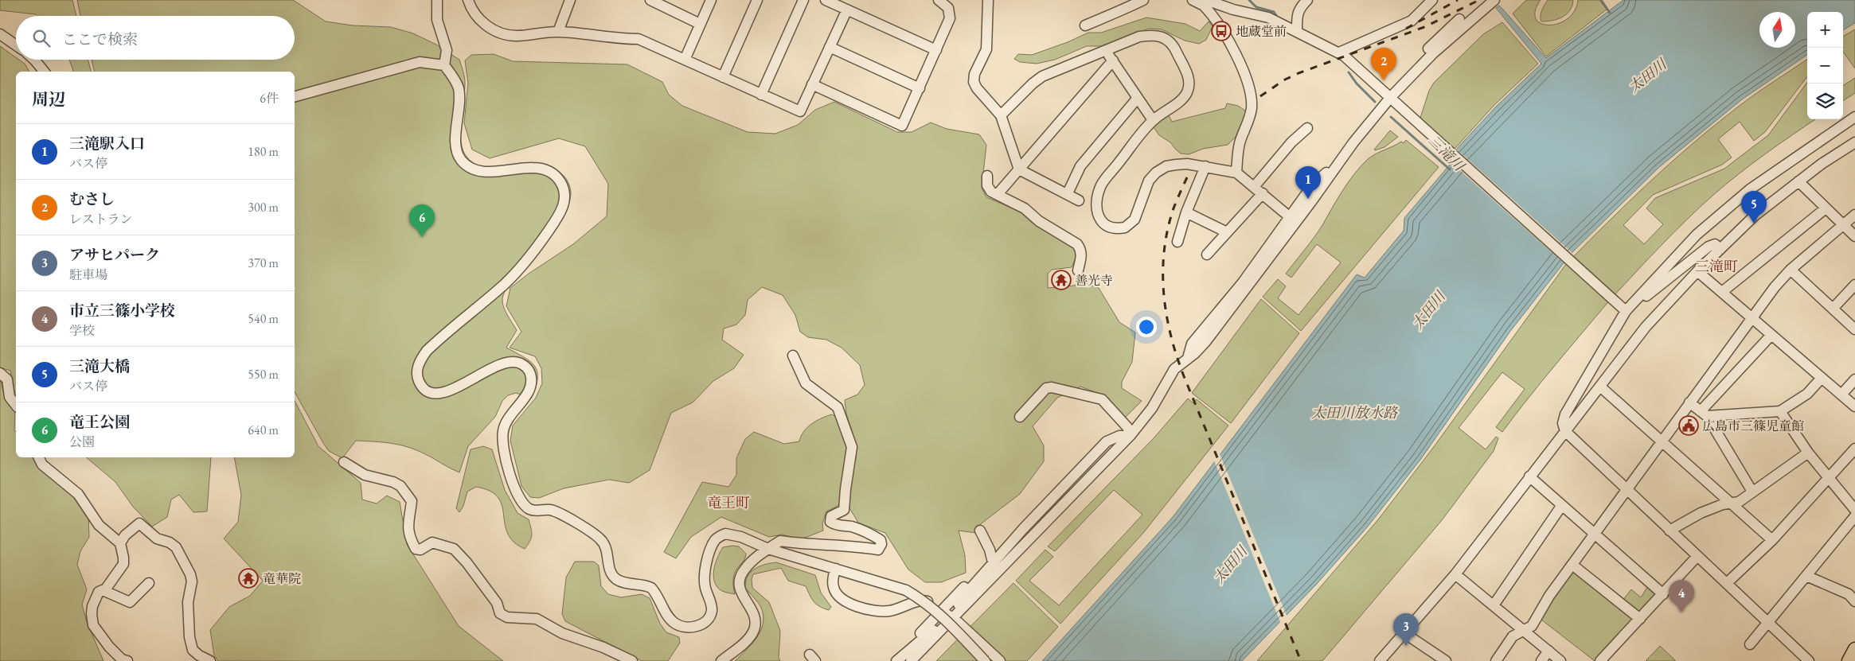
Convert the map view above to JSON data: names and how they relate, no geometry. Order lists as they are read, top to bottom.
{
  "districts": ["三滝町", "竜王町"],
  "water": ["太田川", "三滝川", "太田川放水路"],
  "places": {
    "bus stop": ["地蔵堂前"],
    "temple": ["善光寺", "竜華院"],
    "public building": ["広島市三篠児童館"]
  },
  "north": "top",
  "page": {
    "map_buttons": ["+", "−"],
    "search": "ここで検索",
    "pins": [
      "2",
      "1",
      "5",
      "6",
      "4",
      "3"
    ],
    "heading": ["周辺", "6件"],
    "list": [
      {
        "mark": "1",
        "name": "三滝駅入口",
        "note": "バス停",
        "value": "180 m"
      },
      {
        "mark": "2",
        "name": "むさし",
        "note": "レストラン",
        "value": "300 m"
      },
      {
        "mark": "3",
        "name": "アサヒパーク",
        "note": "駐車場",
        "value": "370 m"
      },
      {
        "mark": "4",
        "name": "市立三篠小学校",
        "note": "学校",
        "value": "540 m"
      },
      {
        "mark": "5",
        "name": "三滝大橋",
        "note": "バス停",
        "value": "550 m"
      },
      {
        "mark": "6",
        "name": "竜王公園",
        "note": "公園",
        "value": "640 m"
      }
    ]
  }
}
